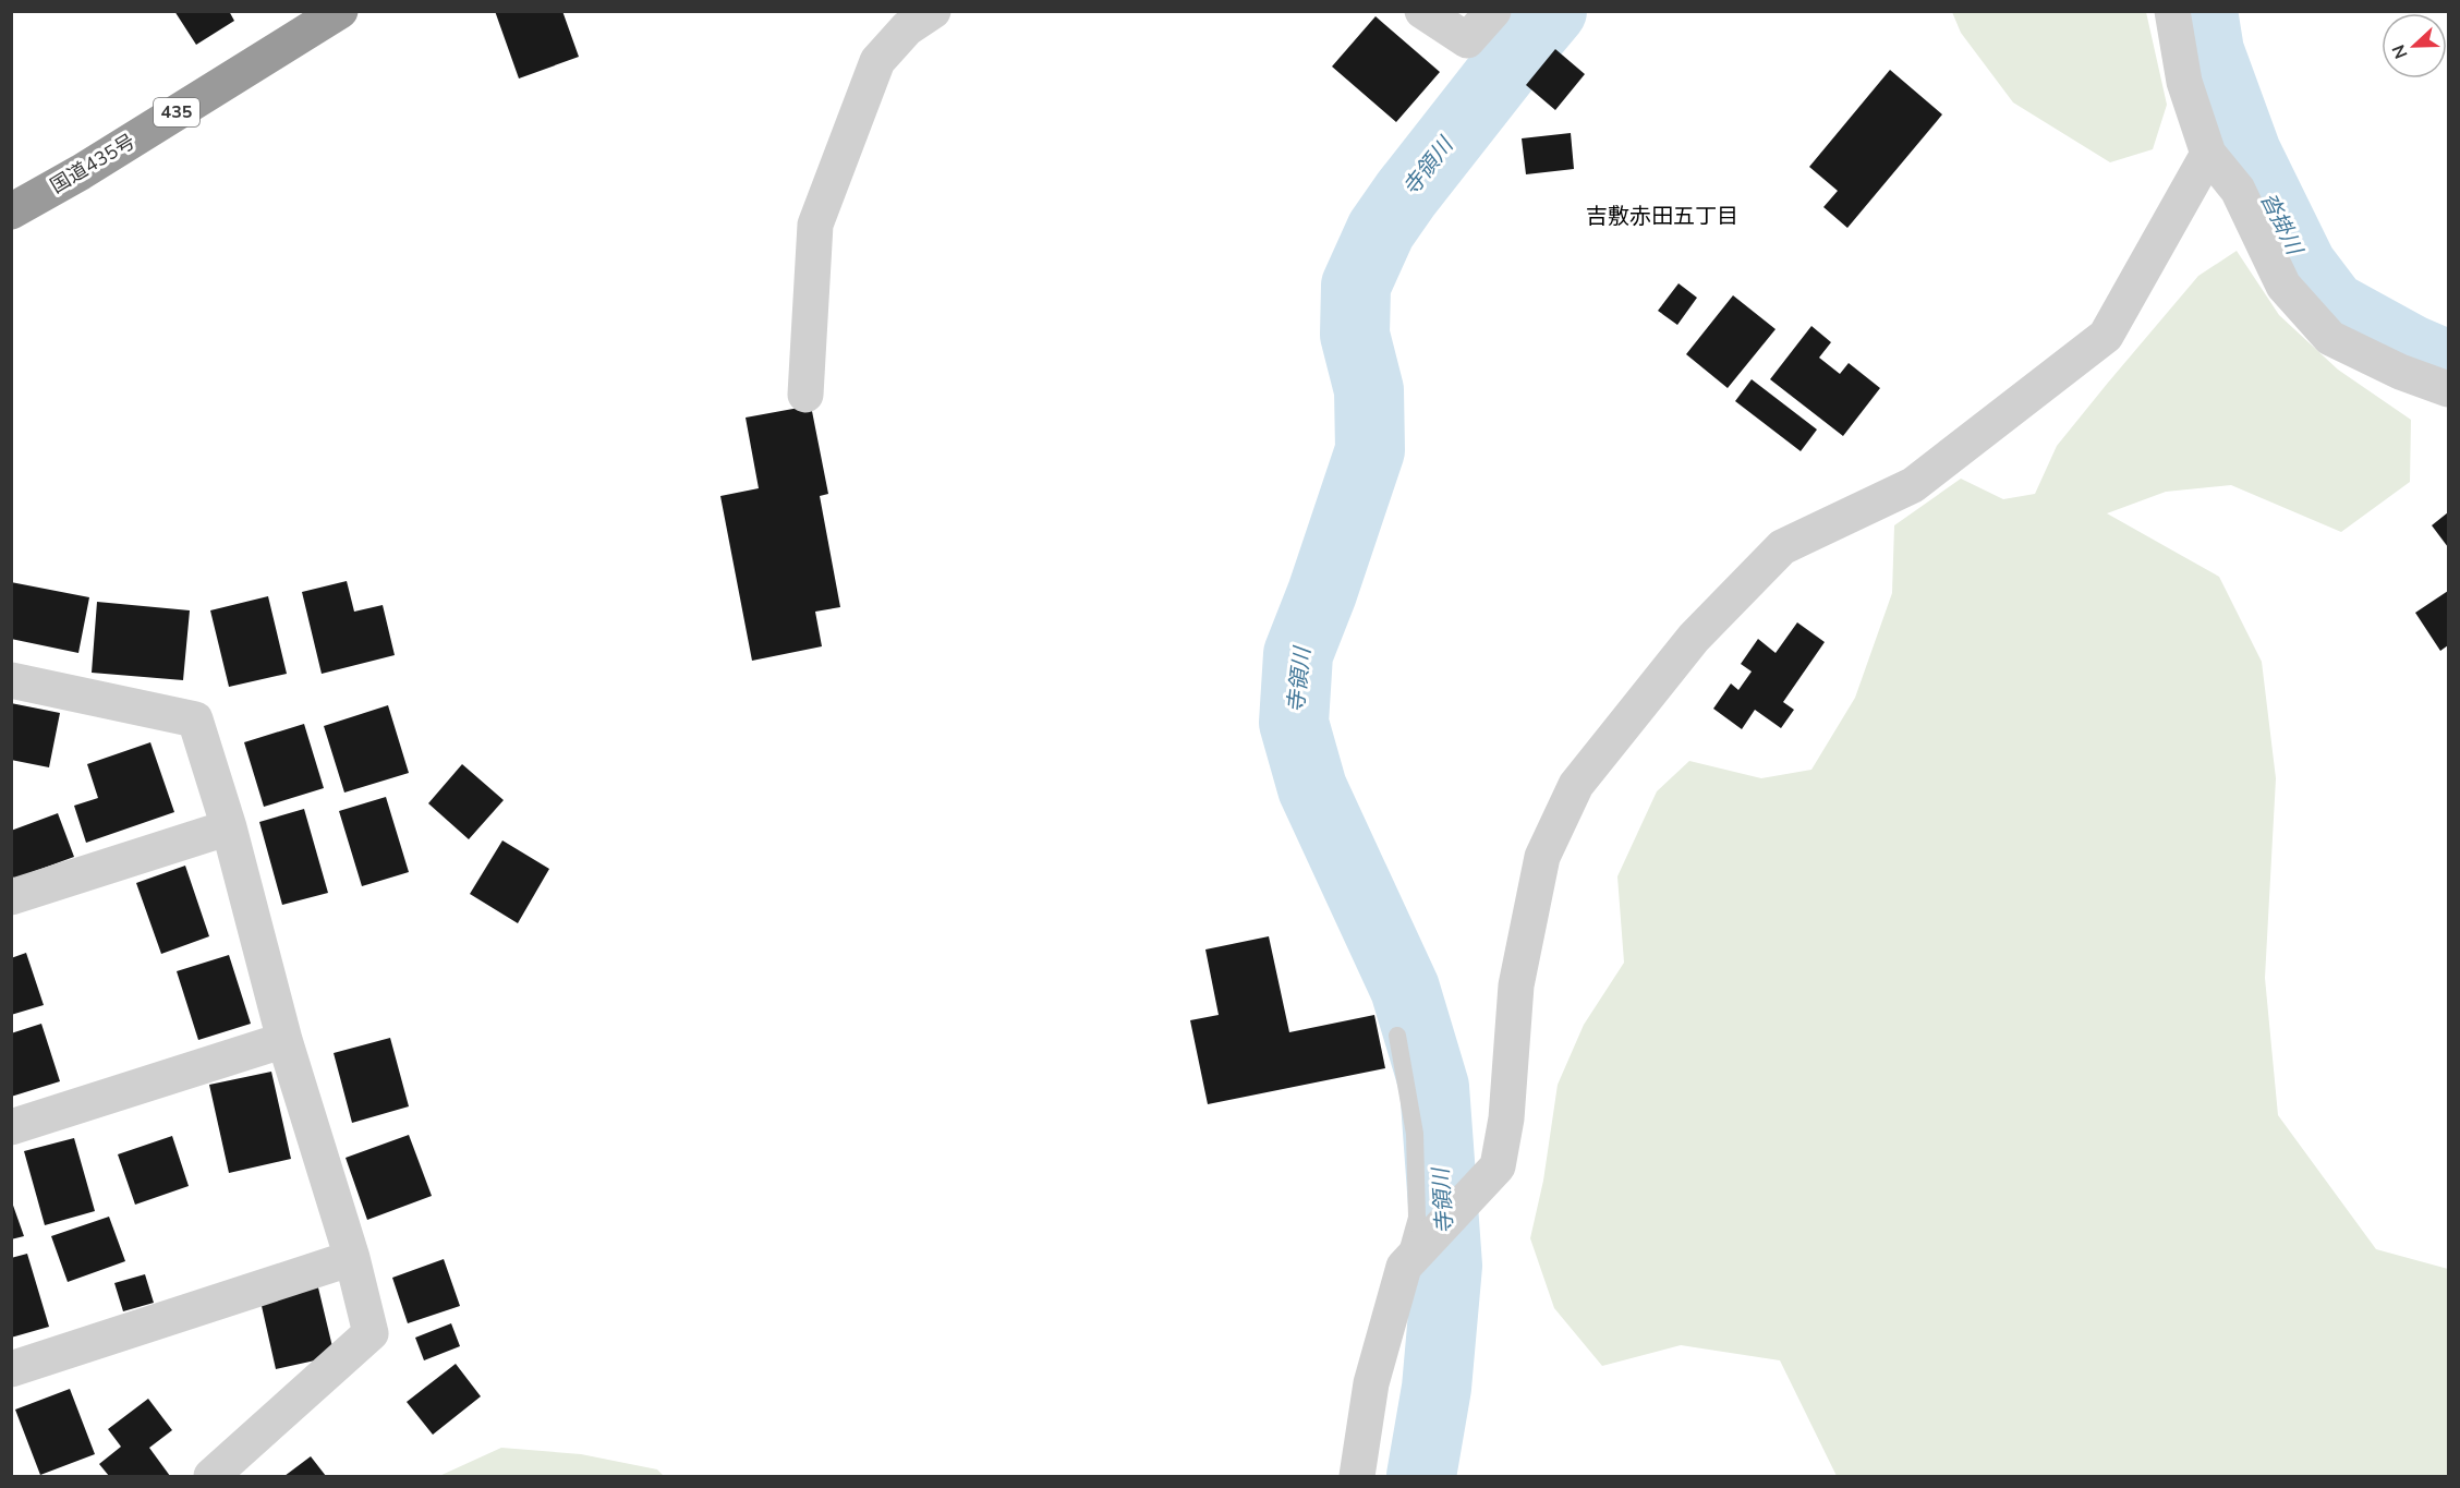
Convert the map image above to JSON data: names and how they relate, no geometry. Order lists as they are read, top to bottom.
{
  "streets": {
    "highway": ["435", "国道435号"]
  },
  "districts": ["吉敷赤田五丁目"],
  "water": ["寺領川", "沓掛川"],
  "north": "left"
}
